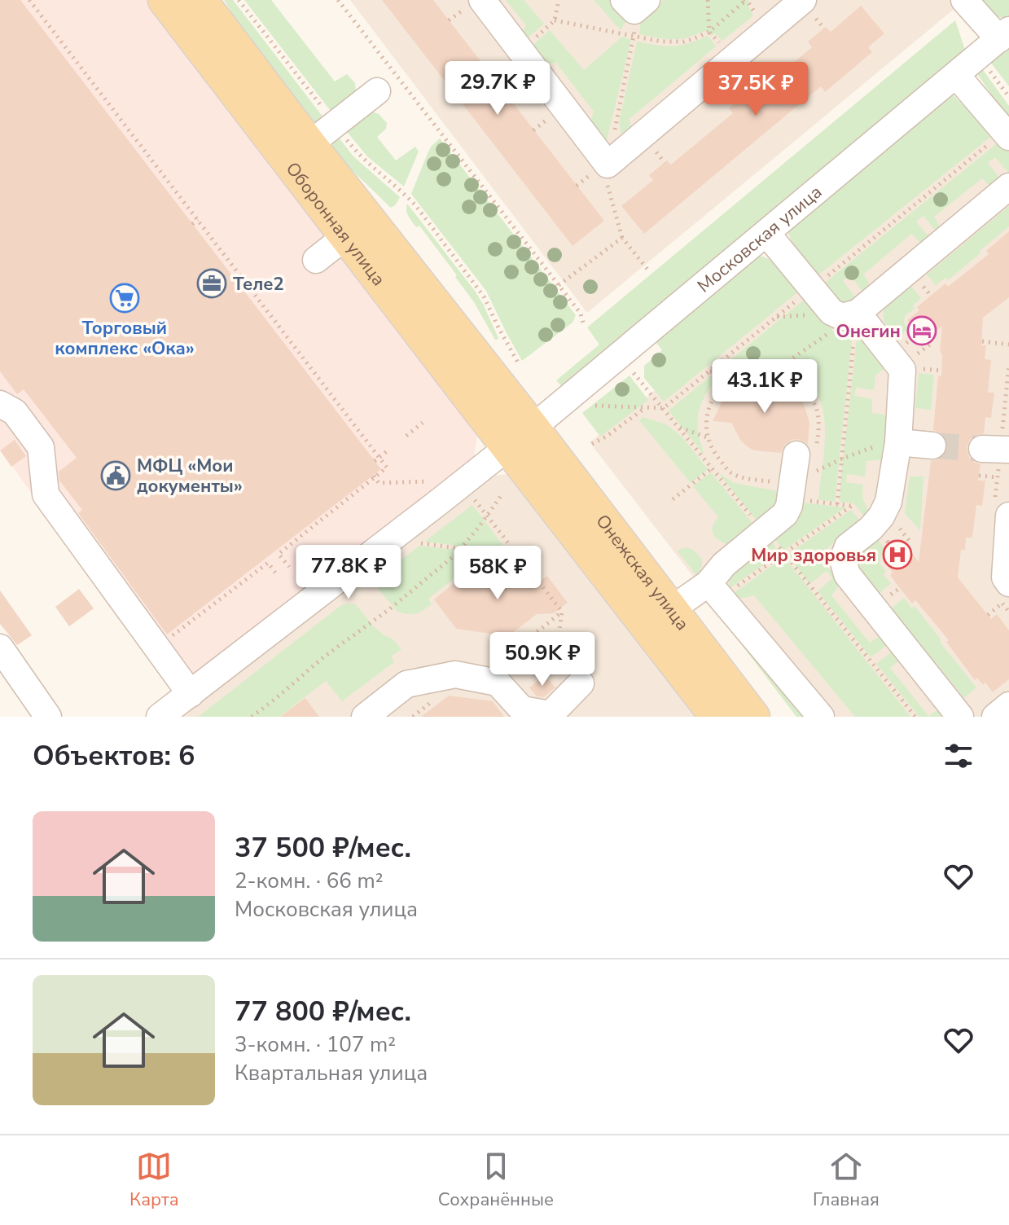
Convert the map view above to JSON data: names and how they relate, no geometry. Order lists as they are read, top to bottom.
{
  "streets": {
    "main road": ["Оборонная улица", "Онежская улица"],
    "street": ["Московская улица"]
  },
  "crossings": [
    ["Оборонная улица", "Московская улица"],
    ["Оборонная улица", "Онежская улица"],
    ["Московская улица", "Онежская улица"]
  ],
  "places": {
    "office": ["Теле2"],
    "supermarket": ["Торговый комплекс «Ока»"],
    "hotel": ["Онегин"],
    "public building": ["МФЦ «Мои документы»"],
    "hospital": ["Мир здоровья"]
  },
  "page": {
    "price": [
      "29.7K ₽",
      "37.5K ₽",
      "43.1K ₽",
      "77.8K ₽",
      "58K ₽",
      "50.9K ₽"
    ],
    "heading": "Объектов: 6",
    "list": [
      {
        "name": "37 500 ₽/мес.",
        "note": "2-комн. · 66 m² · Московская улица"
      },
      {
        "name": "77 800 ₽/мес.",
        "note": "3-комн. · 107 m² · Квартальная улица"
      }
    ],
    "tabs": ["Карта", "Сохранённые", "Главная"]
  }
}
